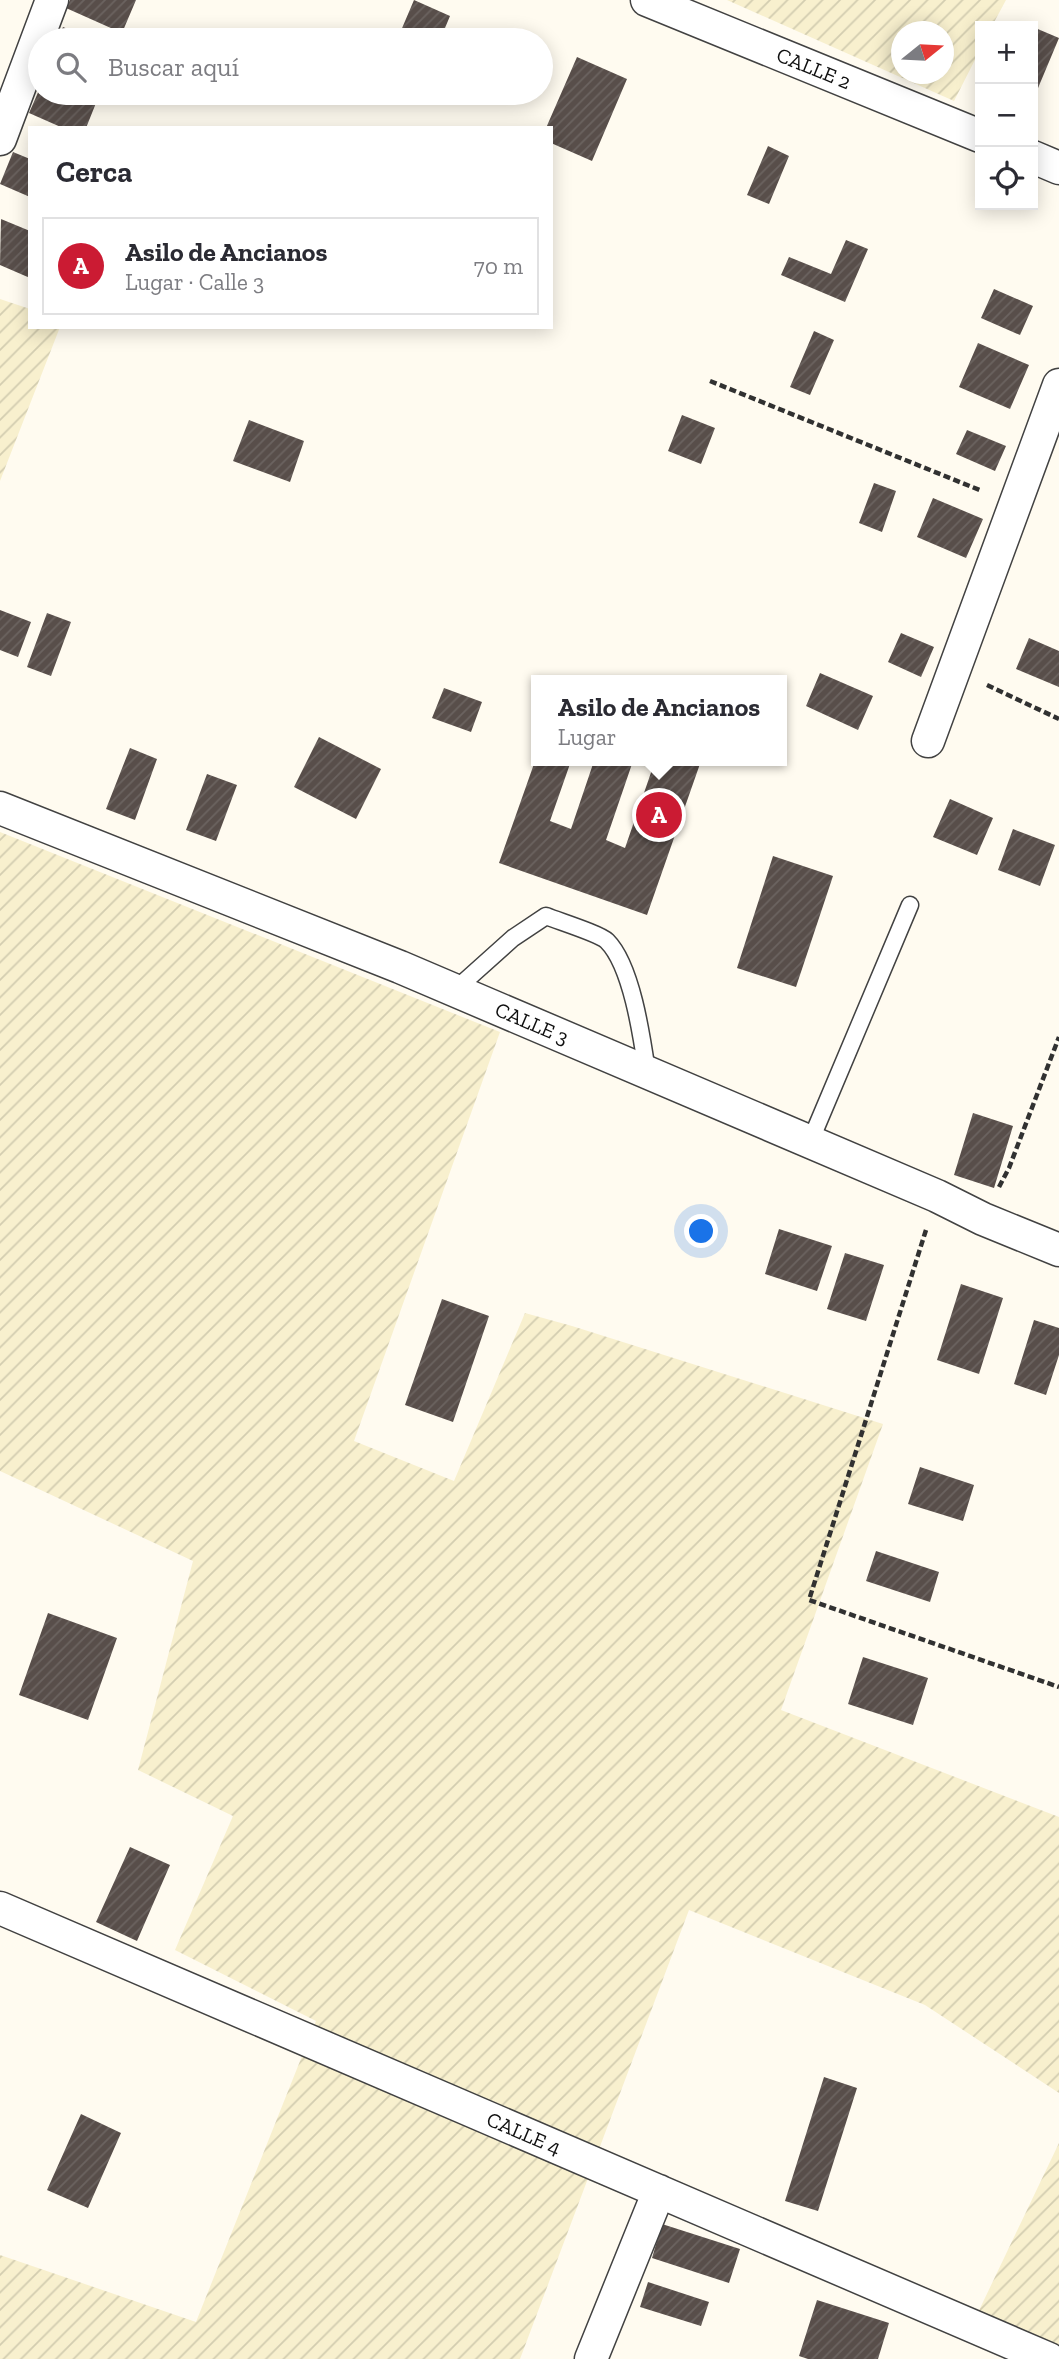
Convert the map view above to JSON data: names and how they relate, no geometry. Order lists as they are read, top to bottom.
{
  "streets": {
    "street": ["CALLE 2", "CALLE 3", "CALLE 4"]
  },
  "north": "right",
  "page": {
    "map_buttons": ["+", "−"],
    "search": "Buscar aquí",
    "heading": "Cerca",
    "list": [
      {
        "mark": "A",
        "name": "Asilo de Ancianos",
        "note": "Lugar · Calle 3",
        "value": "70 m"
      }
    ],
    "popup": ["Asilo de Ancianos", "Lugar"],
    "pins": "A"
  }
}
